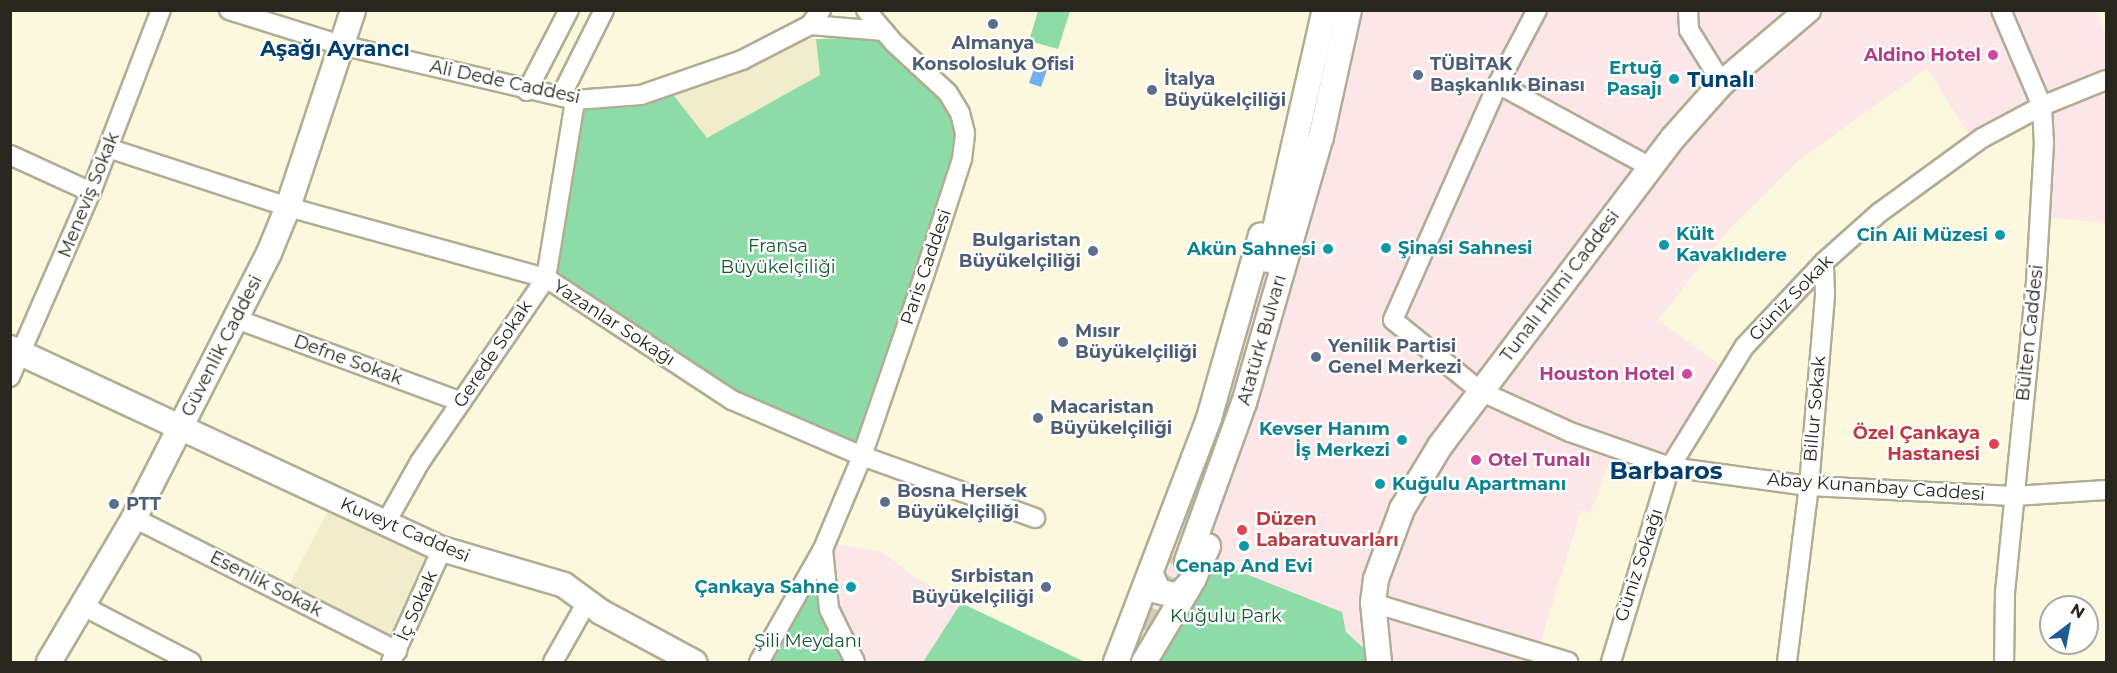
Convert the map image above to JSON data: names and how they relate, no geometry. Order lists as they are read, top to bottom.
{
  "streets": {
    "main road": [
      "Tunalı Hilmi Caddesi",
      "Atatürk Bulvarı",
      "Güvenlik Caddesi",
      "Kuveyt Caddesi"
    ],
    "street": [
      "Ali Dede Caddesi",
      "Meneviş Sokak",
      "Paris Caddesi",
      "Güniz Sokak",
      "Yazanlar Sokağı",
      "Bülten Caddesi",
      "Gerede Sokak",
      "Defne Sokak",
      "Billur Sokak",
      "Abay Kunanbay Caddesi",
      "Güniz Sokağı",
      "Esenlik Sokak",
      "İç Sokak"
    ]
  },
  "crossings": [
    ["Ali Dede Caddesi", "Güvenlik Caddesi"],
    ["Ali Dede Caddesi", "Gerede Sokak"],
    ["Meneviş Sokak", "Yazanlar Sokağı"],
    ["Meneviş Sokak", "Kuveyt Caddesi"],
    ["Paris Caddesi", "Yazanlar Sokağı"],
    ["Tunalı Hilmi Caddesi", "Abay Kunanbay Caddesi"],
    ["Güniz Sokak", "Bülten Caddesi"],
    ["Güniz Sokak", "Billur Sokak"],
    ["Güniz Sokak", "Abay Kunanbay Caddesi"],
    ["Güniz Sokak", "Güniz Sokağı"],
    ["Yazanlar Sokağı", "Güvenlik Caddesi"],
    ["Yazanlar Sokağı", "Gerede Sokak"],
    ["Bülten Caddesi", "Abay Kunanbay Caddesi"],
    ["Güvenlik Caddesi", "Defne Sokak"],
    ["Güvenlik Caddesi", "Kuveyt Caddesi"],
    ["Güvenlik Caddesi", "Esenlik Sokak"],
    ["Gerede Sokak", "Defne Sokak"],
    ["Gerede Sokak", "Kuveyt Caddesi"],
    ["Billur Sokak", "Abay Kunanbay Caddesi"],
    ["Abay Kunanbay Caddesi", "Güniz Sokağı"],
    ["Kuveyt Caddesi", "İç Sokak"],
    ["Esenlik Sokak", "İç Sokak"]
  ],
  "districts": ["Aşağı Ayrancı", "Tunalı", "Barbaros"],
  "parks": ["Fransa Büyükelçiliği", "Kuğulu Park", "Şili Meydanı"],
  "places": [
    "Almanya Konsolosluk Ofisi",
    "Aldino Hotel",
    "TÜBİTAK Başkanlık Binası",
    "Ertuğ Pasajı",
    "İtalya Büyükelçiliği",
    "Cin Ali Müzesi",
    "Kült Kavaklıdere",
    "Şinasi Sahnesi",
    "Akün Sahnesi",
    "Bulgaristan Büyükelçiliği",
    "Mısır Büyükelçiliği",
    "Yenilik Partisi Genel Merkezi",
    "Houston Hotel",
    "Macaristan Büyükelçiliği",
    "Kevser Hanım İş Merkezi",
    "Özel Çankaya Hastanesi",
    "Otel Tunalı",
    "Kuğulu Apartmanı",
    "Bosna Hersek Büyükelçiliği",
    "PTT",
    "Düzen Labaratuvarları",
    "Cenap And Evi",
    "Çankaya Sahne",
    "Sırbistan Büyükelçiliği"
  ],
  "north": "top right"
}
